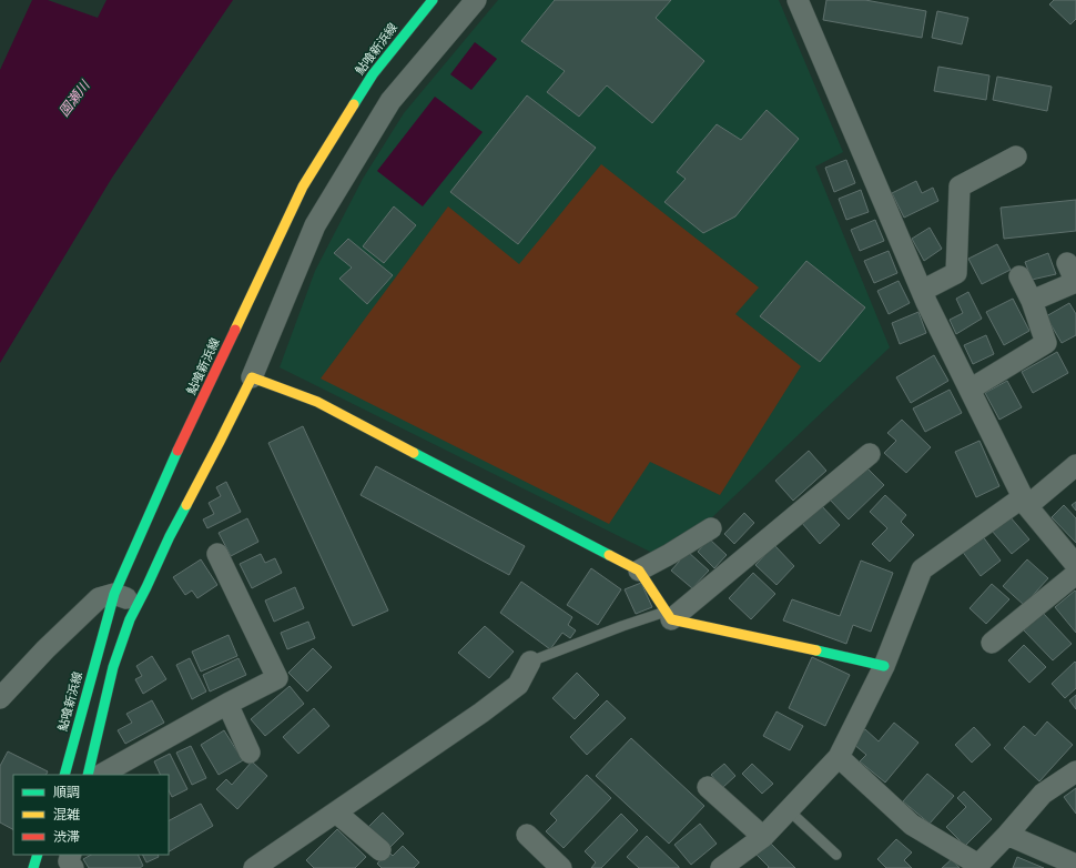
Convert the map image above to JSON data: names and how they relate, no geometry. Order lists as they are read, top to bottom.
{
  "streets": {
    "street": ["鮎喰新浜線"]
  },
  "water": ["園瀬川"],
  "legend": ["順調", "混雑", "渋滞"]
}
